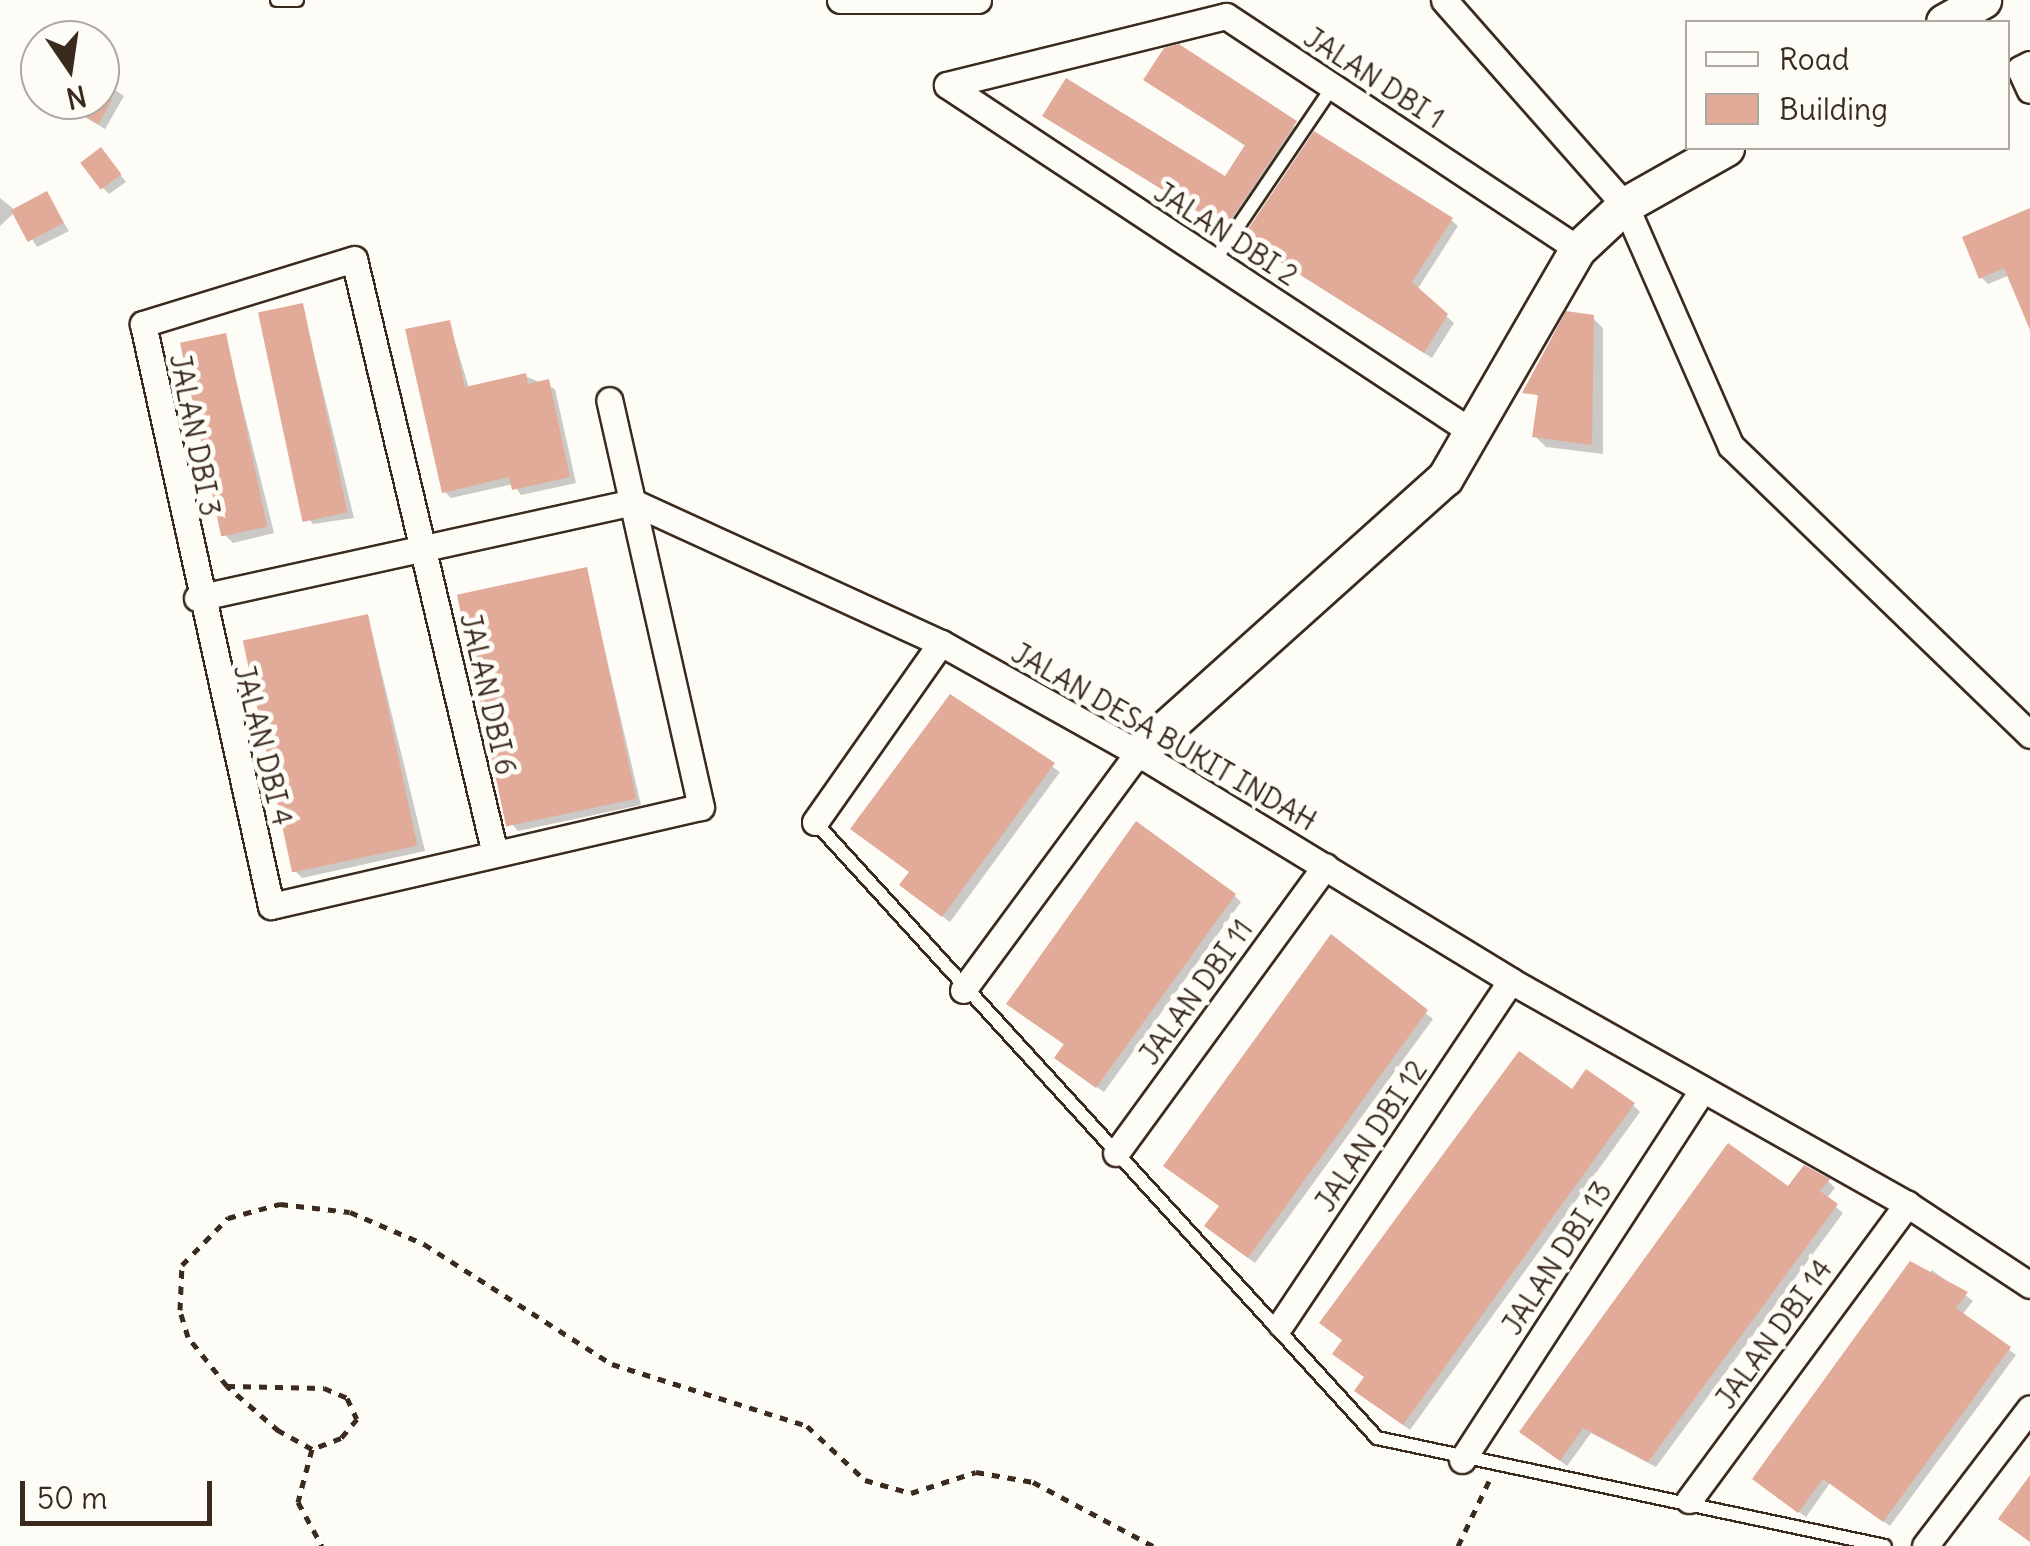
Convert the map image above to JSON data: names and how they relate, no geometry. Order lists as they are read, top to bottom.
{
  "streets": {
    "street": [
      "JALAN DBI 1",
      "JALAN DBI 2",
      "JALAN DBI 3",
      "JALAN DBI 6",
      "JALAN DESA BUKIT INDAH",
      "JALAN DBI 4",
      "JALAN DBI 11",
      "JALAN DBI 12",
      "JALAN DBI 13",
      "JALAN DBI 14"
    ]
  },
  "crossings": [
    ["JALAN DBI 1", "JALAN DBI 2"],
    ["JALAN DBI 3", "JALAN DBI 6"],
    ["JALAN DBI 3", "JALAN DBI 4"],
    ["JALAN DBI 6", "JALAN DBI 4"],
    ["JALAN DESA BUKIT INDAH", "JALAN DBI 11"],
    ["JALAN DESA BUKIT INDAH", "JALAN DBI 12"],
    ["JALAN DESA BUKIT INDAH", "JALAN DBI 13"],
    ["JALAN DESA BUKIT INDAH", "JALAN DBI 14"]
  ],
  "legend": ["Road", "Building"],
  "scale_bar": "50 m",
  "north": "bottom"
}
